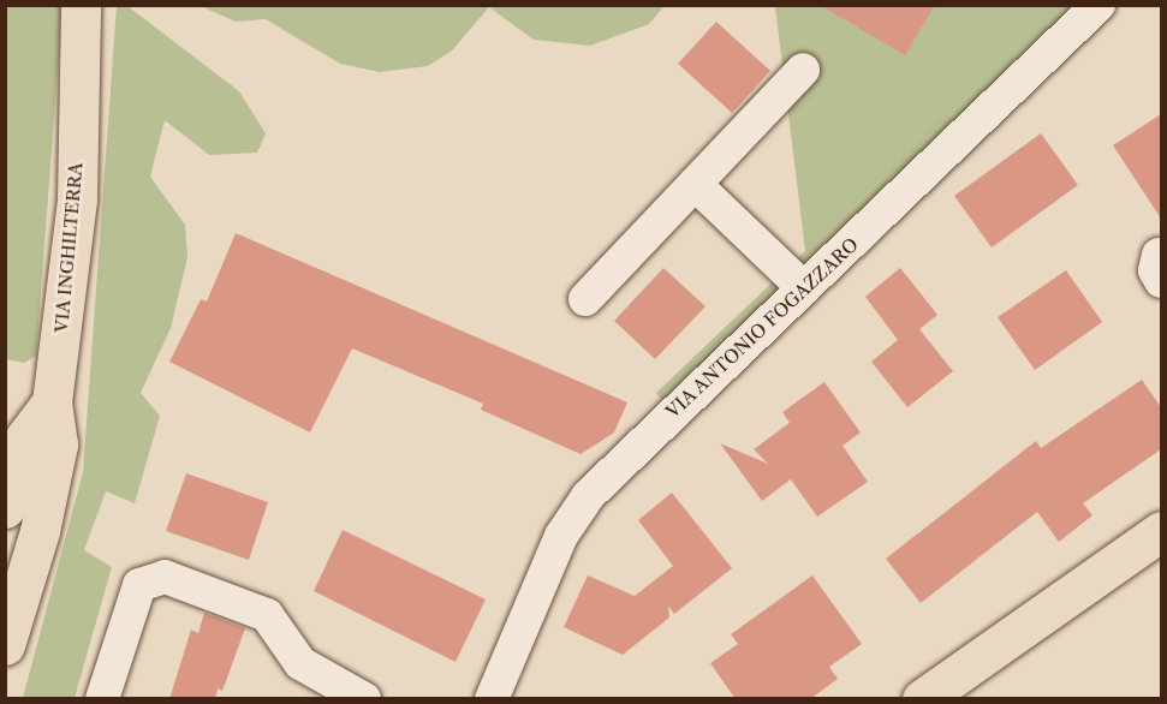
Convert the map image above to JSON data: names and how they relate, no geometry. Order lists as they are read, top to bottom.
{
  "streets": {
    "main road": ["VIA INGHILTERRA"],
    "street": ["VIA ANTONIO FOGAZZARO"]
  }
}
